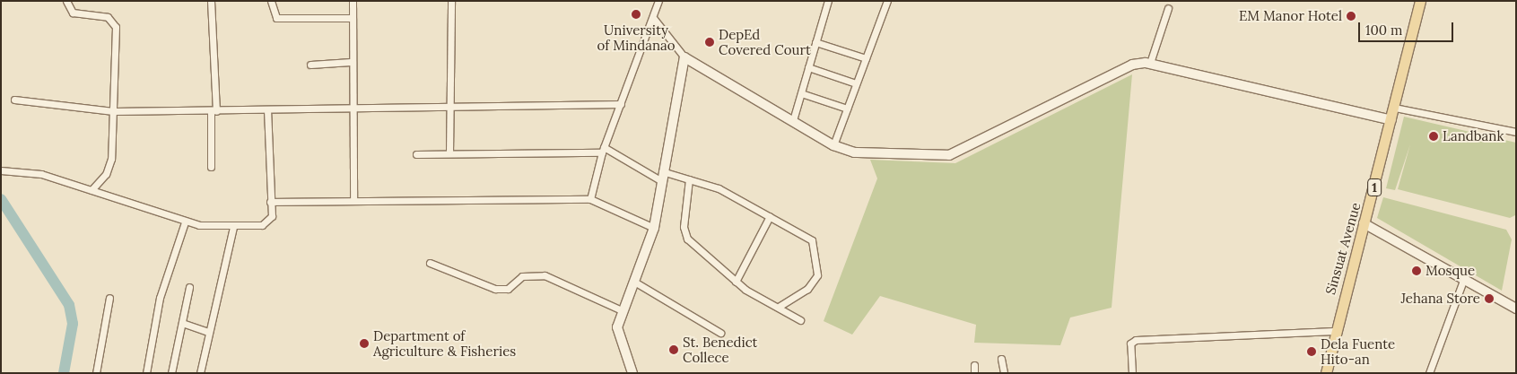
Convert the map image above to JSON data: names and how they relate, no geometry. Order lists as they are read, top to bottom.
{
  "streets": {
    "main road": ["1", "Sinsuat Avenue"]
  },
  "places": [
    "University of Mindanao",
    "EM Manor Hotel",
    "DepEd Covered Court",
    "Landbank",
    "Mosque",
    "Jehana Store",
    "Department of Agriculture & Fisheries",
    "St. Benedict Collece",
    "Dela Fuente Hito-an"
  ],
  "scale_bar": "100 m"
}
